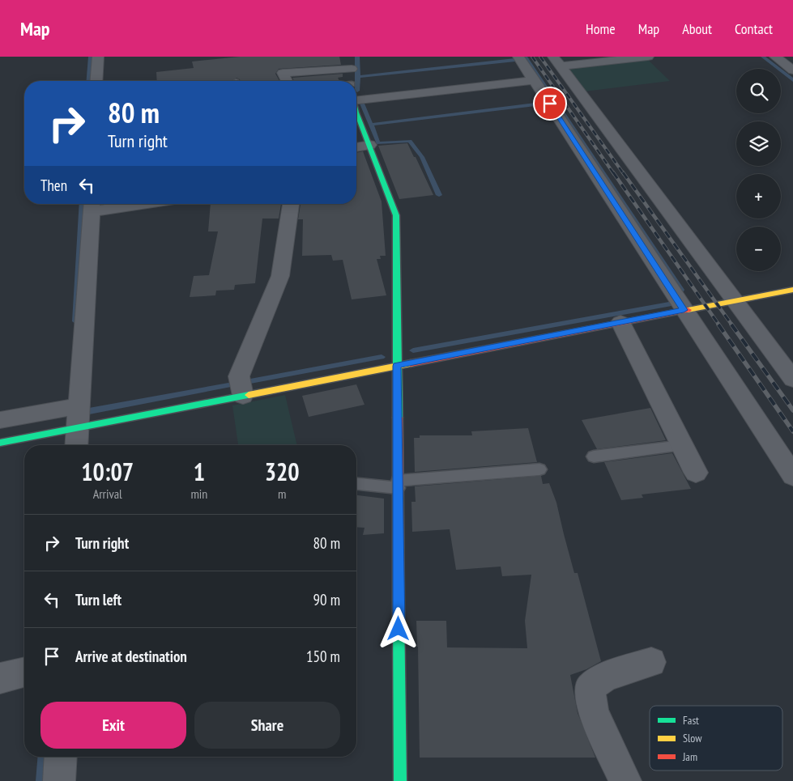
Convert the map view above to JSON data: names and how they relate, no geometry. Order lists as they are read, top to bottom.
{
  "legend": ["Fast", "Slow", "Jam"],
  "page": {
    "header": "Map",
    "nav": [
      "Home",
      "Map",
      "About",
      "Contact"
    ],
    "map_buttons": ["+", "−"],
    "turn": ["80 m", "Turn right"],
    "then": "Then",
    "eta": [
      "10:07",
      "Arrival",
      "1",
      "min",
      "320",
      "m"
    ],
    "list": [
      {
        "name": "Turn right",
        "value": "80 m"
      },
      {
        "name": "Turn left",
        "value": "90 m"
      },
      {
        "name": "Arrive at destination",
        "value": "150 m"
      }
    ],
    "buttons": ["Exit", "Share"]
  }
}
